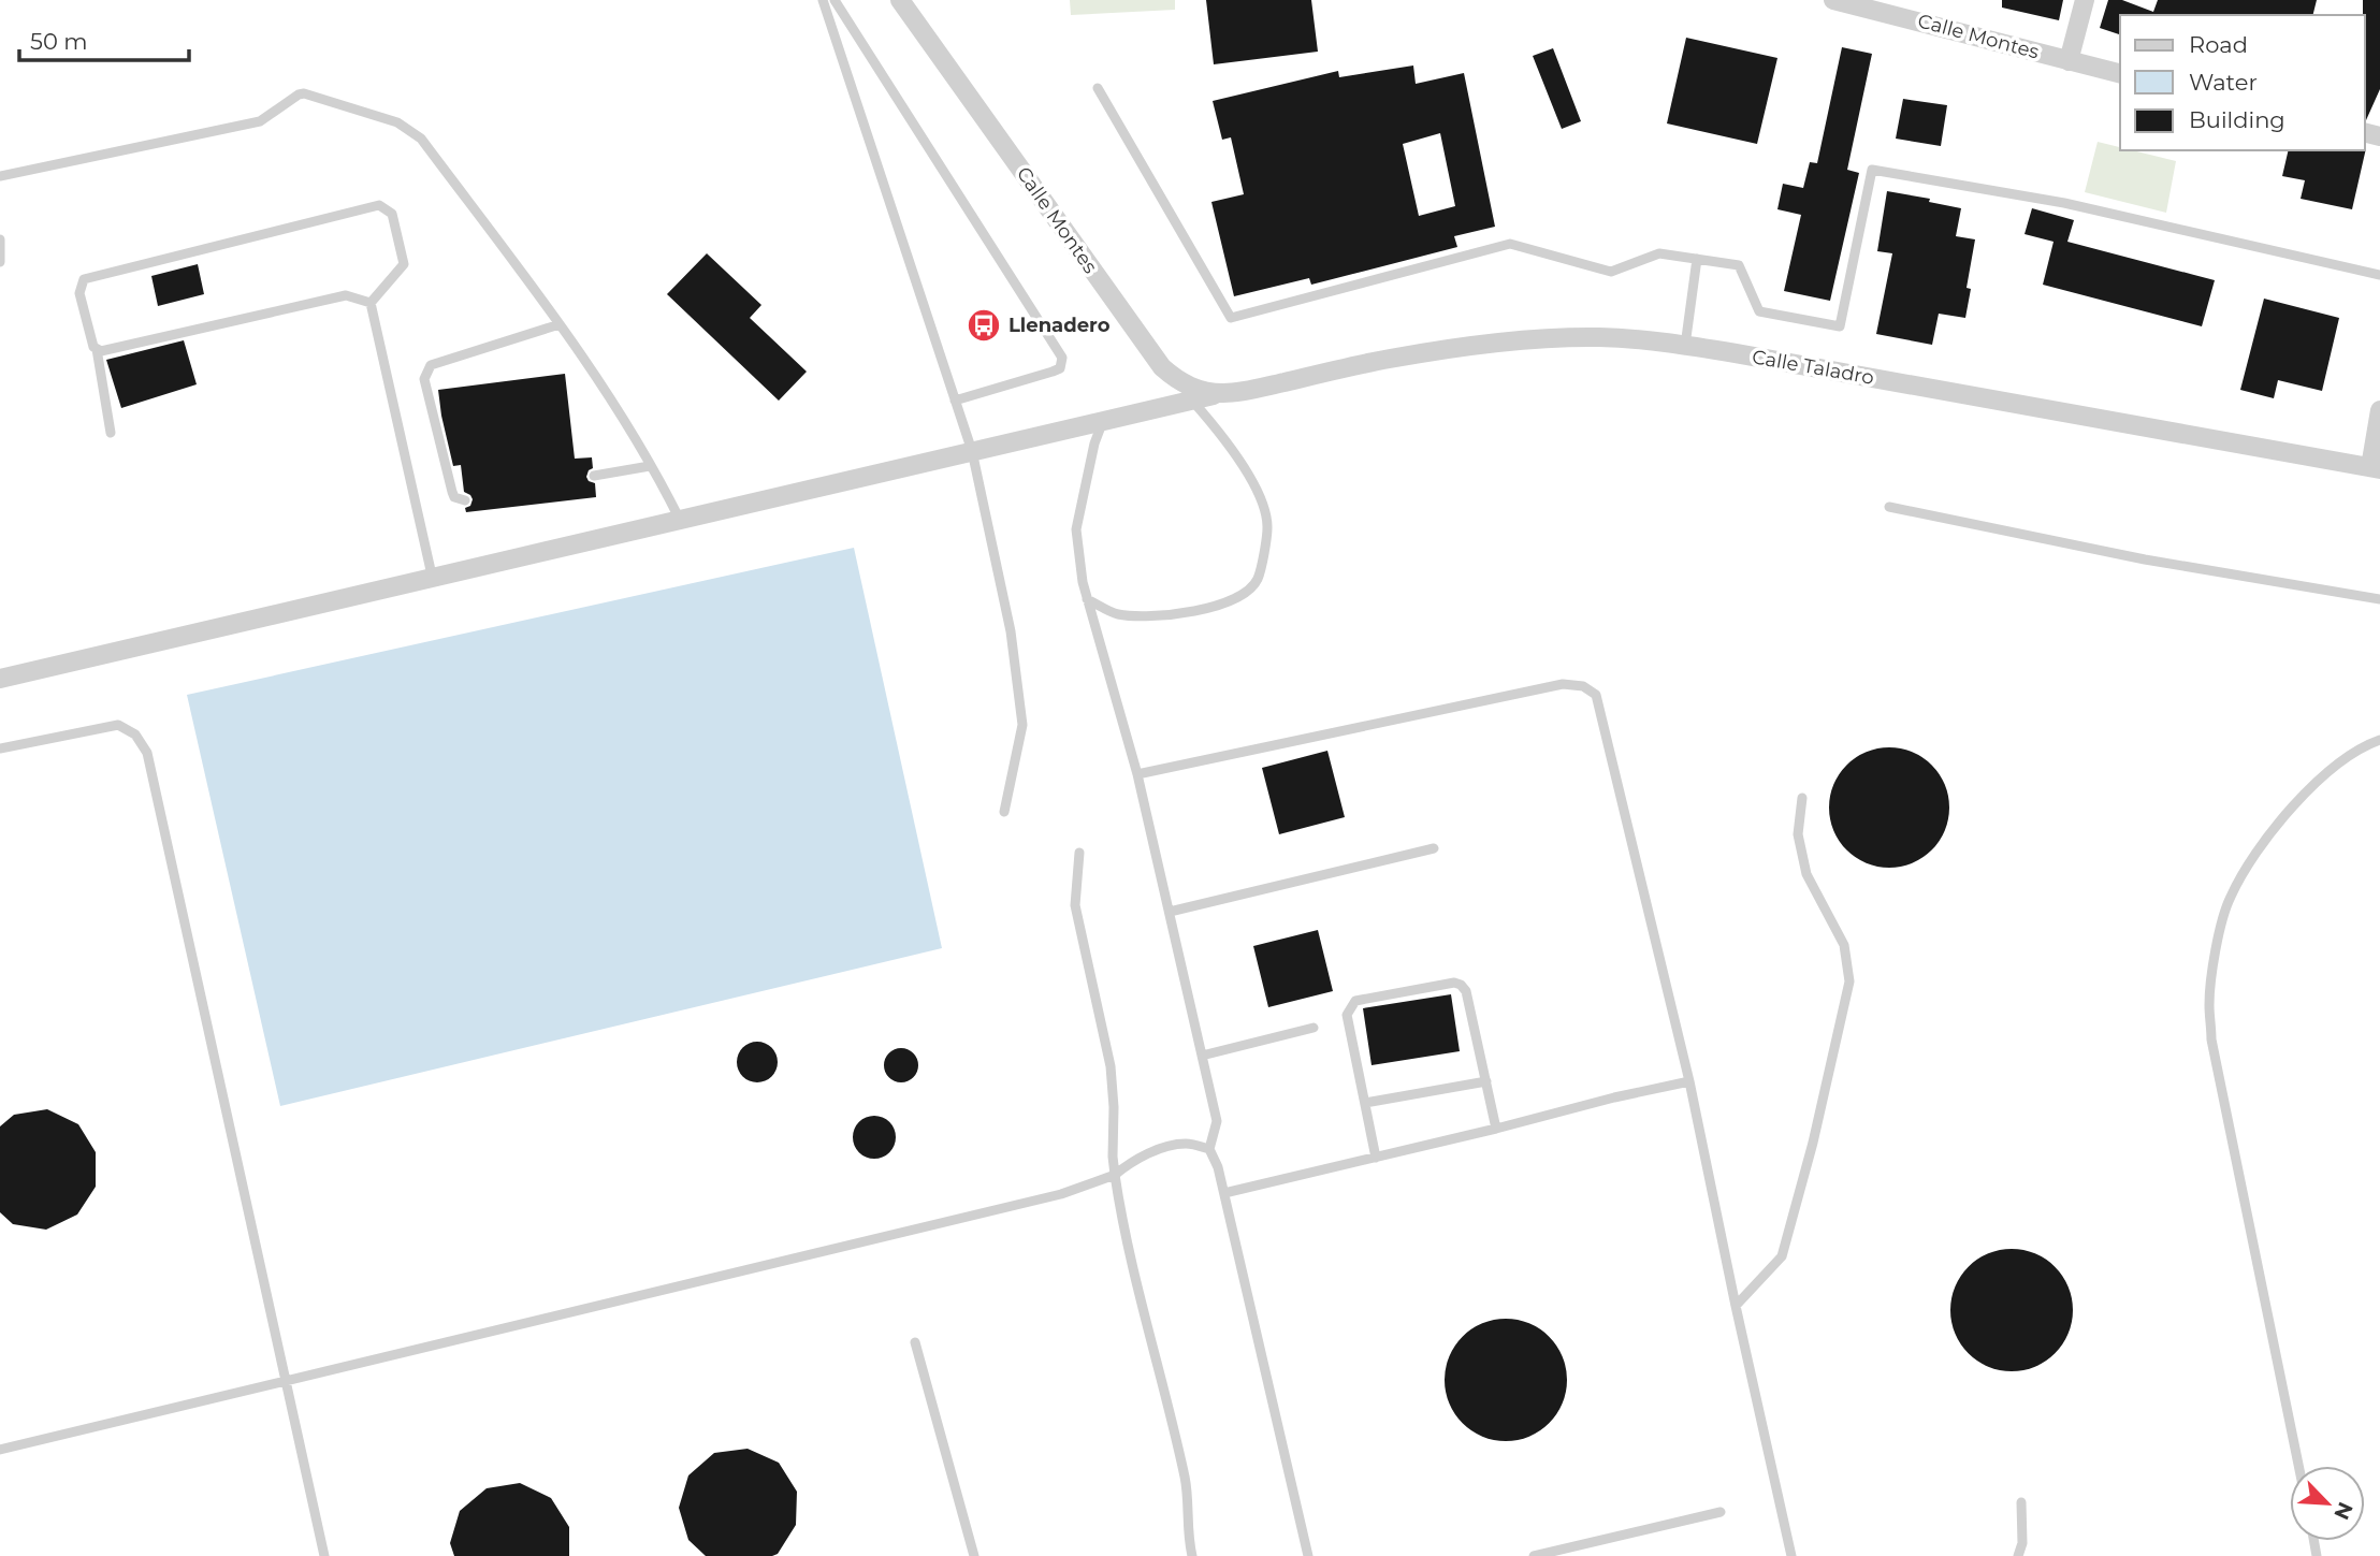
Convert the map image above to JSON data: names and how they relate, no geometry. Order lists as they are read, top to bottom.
{
  "streets": {
    "street": ["Calle Montes", "Calle Taladro"]
  },
  "crossings": [
    ["Calle Montes", "Calle Taladro"]
  ],
  "places": {
    "bus stop": ["Llenadero"]
  },
  "legend": ["Road", "Water", "Building"],
  "scale_bar": "50 m",
  "north": "bottom right"
}
